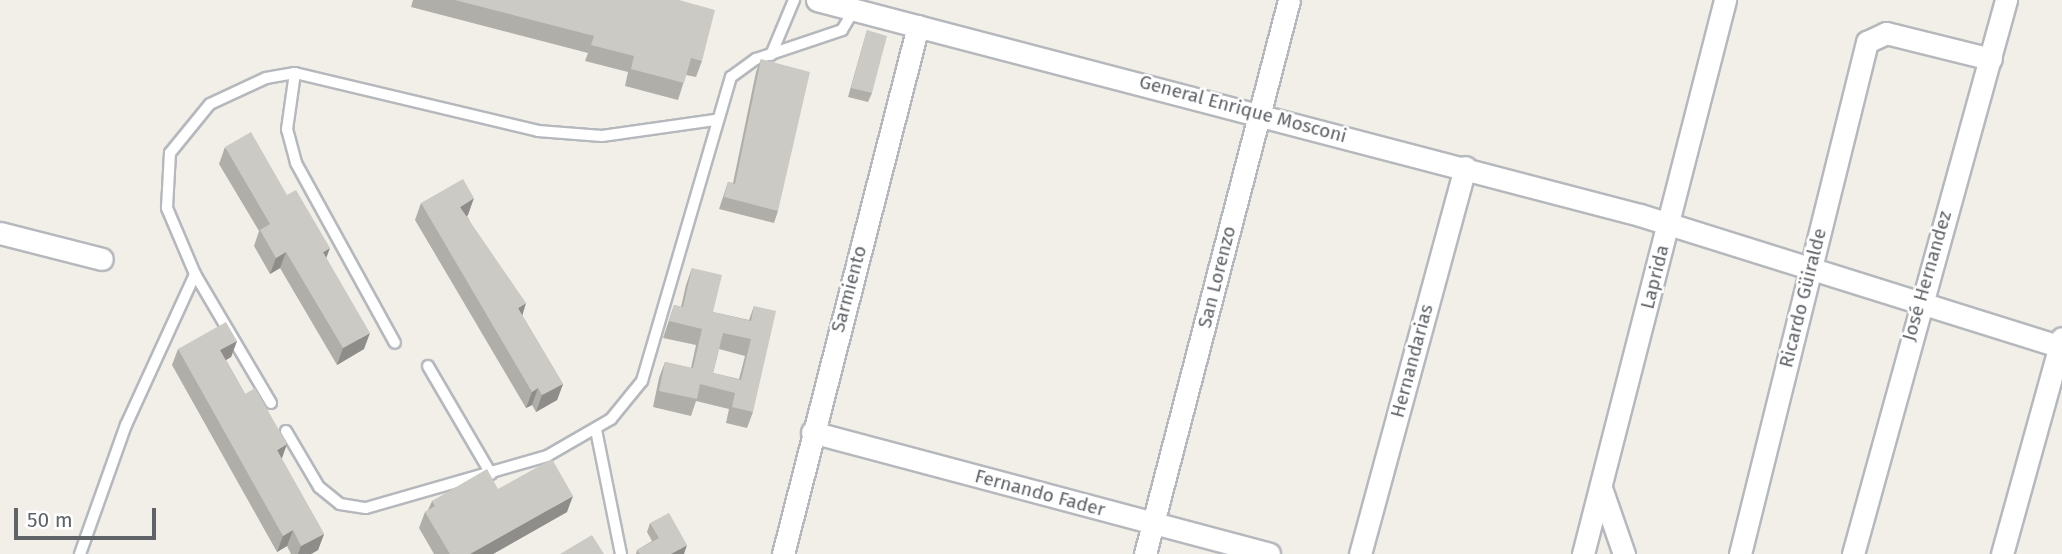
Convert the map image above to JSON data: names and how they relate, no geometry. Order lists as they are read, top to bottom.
{
  "streets": {
    "street": [
      "General Enrique Mosconi",
      "José Hernandez",
      "San Lorenzo",
      "Laprida",
      "Sarmiento",
      "Ricardo Güiralde",
      "Hernandarias",
      "Fernando Fader"
    ]
  },
  "crossings": [
    ["General Enrique Mosconi", "José Hernandez"],
    ["General Enrique Mosconi", "San Lorenzo"],
    ["General Enrique Mosconi", "Laprida"],
    ["General Enrique Mosconi", "Sarmiento"],
    ["General Enrique Mosconi", "Ricardo Güiralde"],
    ["General Enrique Mosconi", "Hernandarias"],
    ["José Hernandez", "Ricardo Güiralde"],
    ["San Lorenzo", "Fernando Fader"],
    ["Sarmiento", "Fernando Fader"]
  ],
  "scale_bar": "50 m"
}
